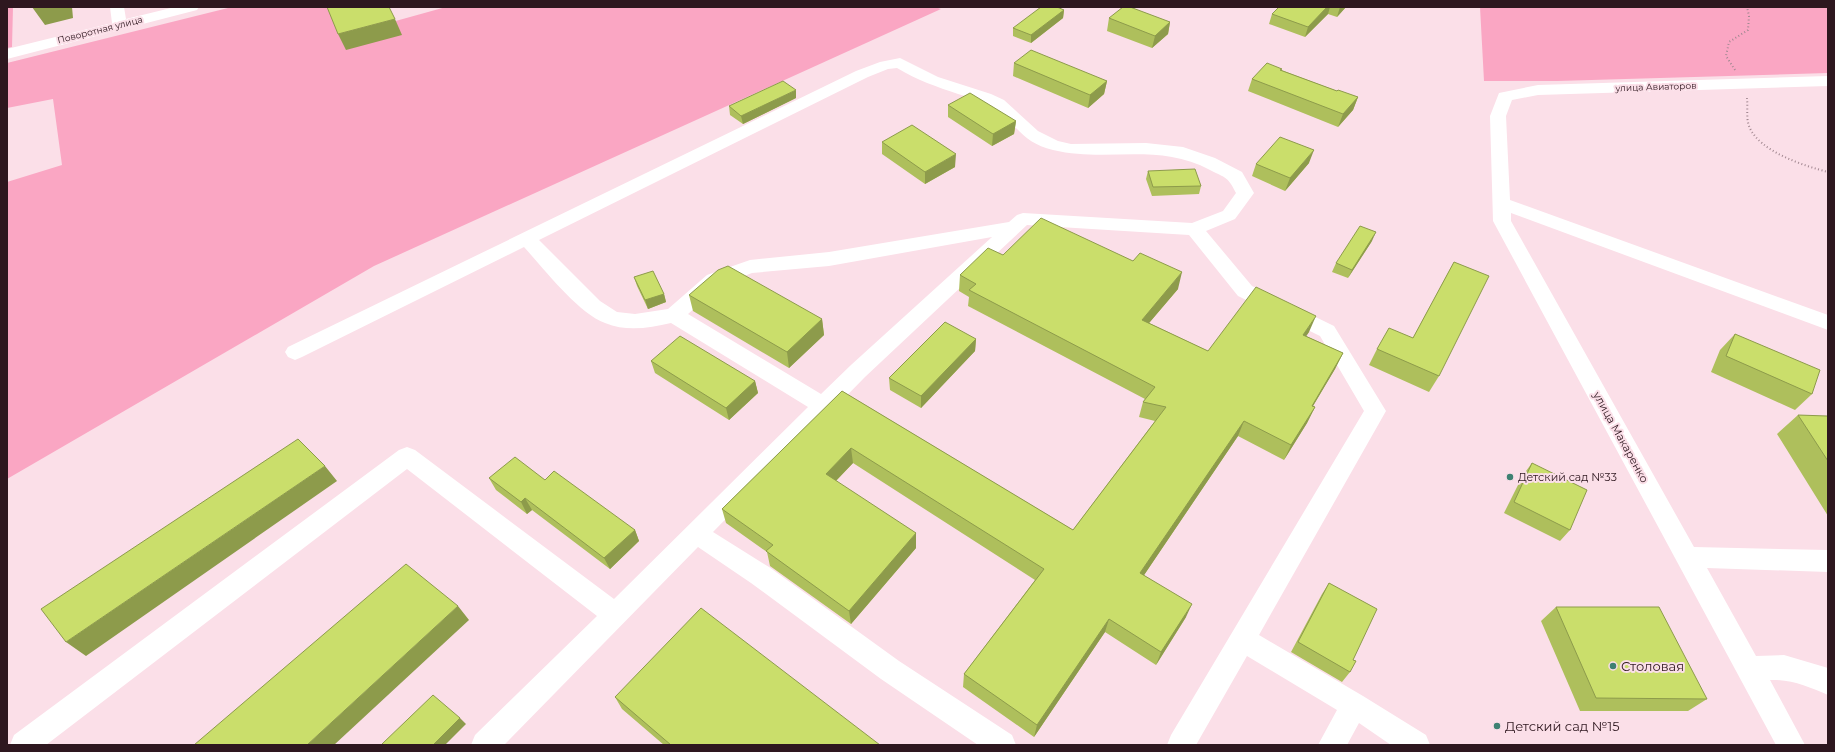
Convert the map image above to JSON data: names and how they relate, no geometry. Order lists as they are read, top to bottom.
{
  "streets": {
    "street": ["Поворотная улица", "улица Авиаторов", "улица Макаренко"]
  },
  "crossings": [
    ["улица Авиаторов", "улица Макаренко"]
  ],
  "places": ["Детский сад №33", "Столовая", "Детский сад №15"]
}
